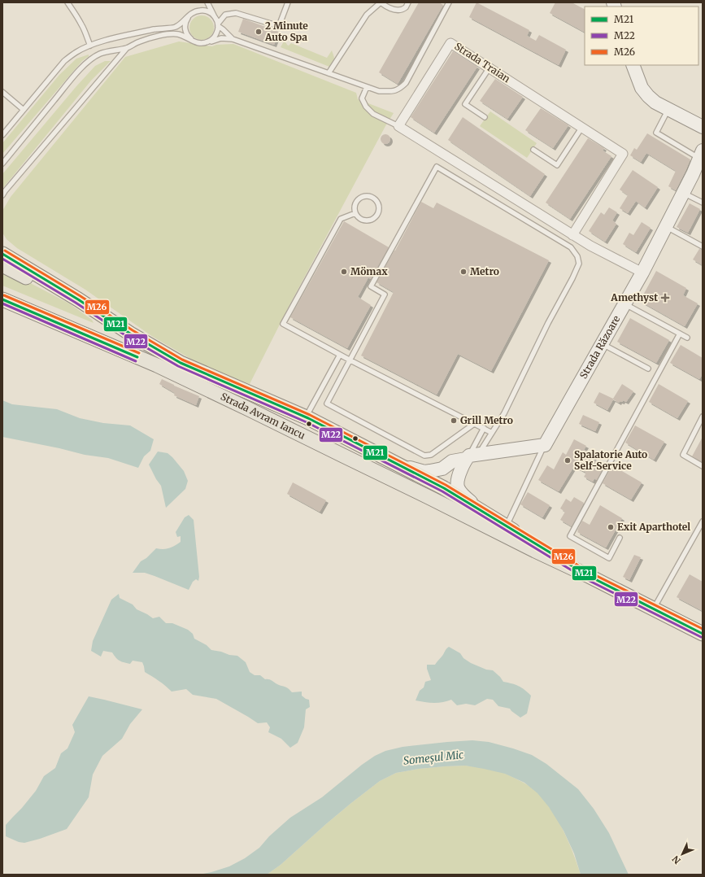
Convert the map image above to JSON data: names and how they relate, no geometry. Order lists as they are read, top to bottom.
{
  "streets": {
    "main road": ["Strada Avram Iancu"],
    "street": ["Strada Traian", "Strada Răzoare"]
  },
  "crossings": [
    ["Strada Răzoare", "Strada Avram Iancu"]
  ],
  "water": ["Someșul Mic"],
  "places": {
    "other": [
      "2 Minute Auto Spa",
      "Mömax",
      "Metro",
      "Grill Metro",
      "Spalatorie Auto Self-Service",
      "Exit Aparthotel"
    ],
    "health": ["Amethyst"]
  },
  "lines": ["transit line M26", "transit line M21", "transit line M22"],
  "legend": ["M21", "M22", "M26"],
  "north": "bottom left"
}
